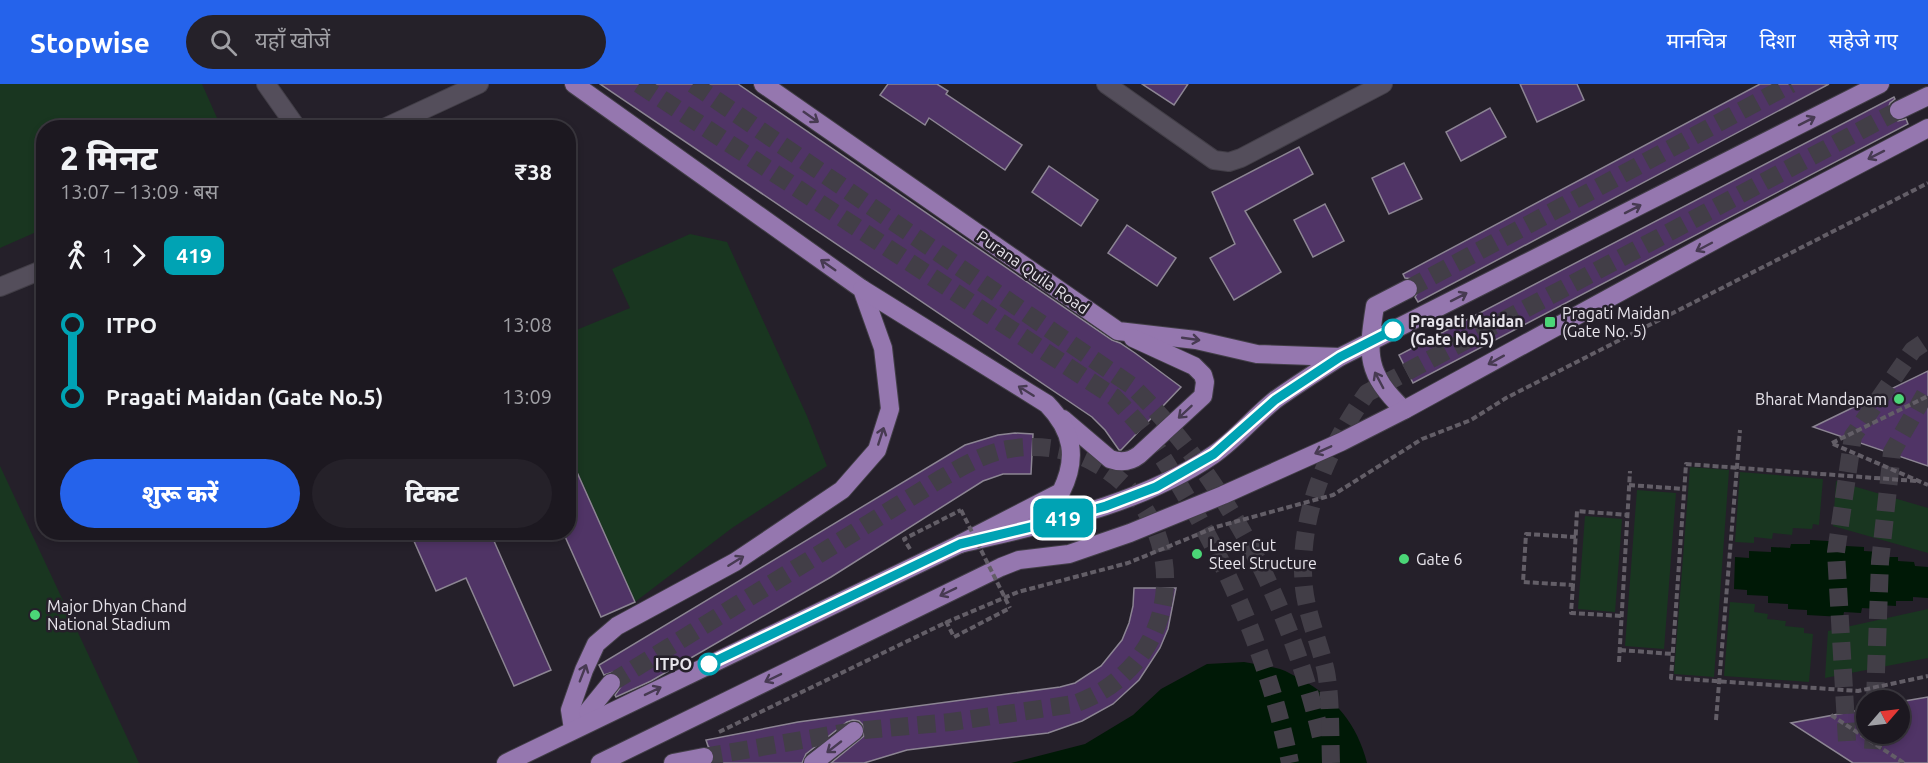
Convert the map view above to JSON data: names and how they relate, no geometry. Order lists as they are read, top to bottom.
{
  "streets": {
    "main road": ["Purana Quila Road"]
  },
  "places": {
    "transit": ["Pragati Maidan (Gate No. 5)"],
    "other": [
      "Pragati Maidan (Gate No.5)",
      "Bharat Mandapam",
      "Laser Cut Steel Structure",
      "Gate 6",
      "Major Dhyan Chand National Stadium",
      "ITPO"
    ]
  },
  "lines": ["bus line 419"],
  "north": "top right",
  "page": {
    "header": "Stopwise",
    "search": "यहाँ खोजें",
    "nav": ["मानचित्र", "दिशा", "सहेजे गए"],
    "on_map": "419",
    "heading": ["2 मिनट", "13:07 – 13:09 · बस", "₹38"],
    "legs": ["1", "419"],
    "list": [
      {
        "name": "ITPO",
        "value": "13:08"
      },
      {
        "name": "Pragati Maidan (Gate No.5)",
        "value": "13:09"
      }
    ],
    "buttons": ["शुरू करें", "टिकट"]
  }
}
